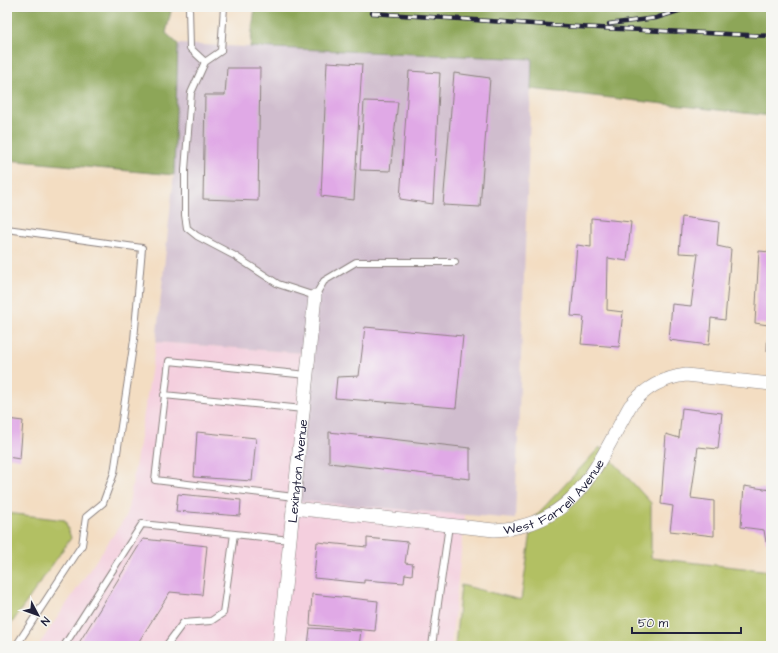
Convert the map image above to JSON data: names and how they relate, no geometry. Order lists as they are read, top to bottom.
{
  "streets": {
    "street": ["Lexington Avenue", "West Farrell Avenue"]
  },
  "crossings": [
    ["Lexington Avenue", "West Farrell Avenue"]
  ],
  "scale_bar": "50 m",
  "north": "bottom right"
}
